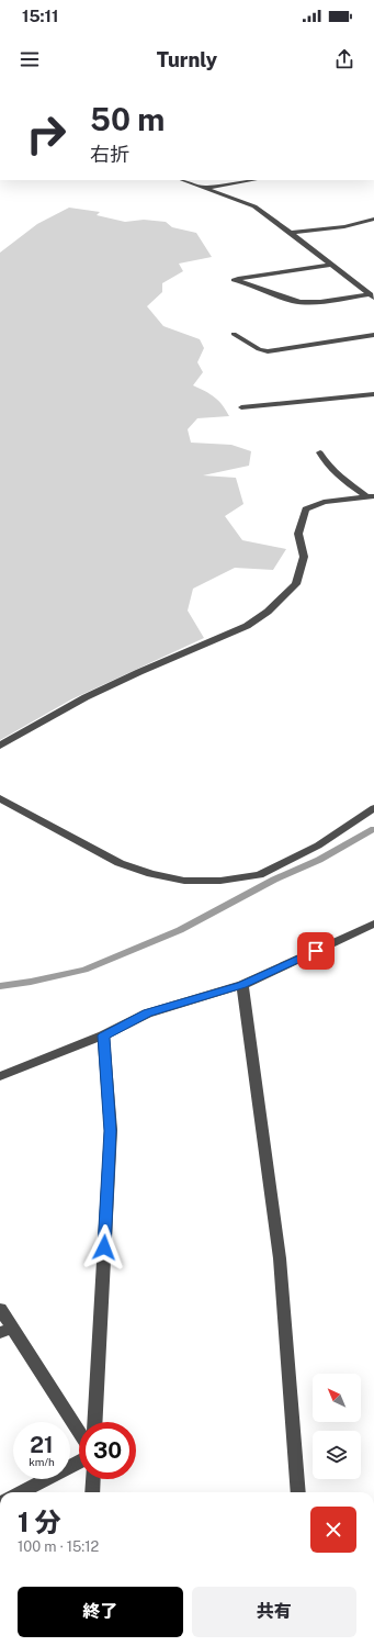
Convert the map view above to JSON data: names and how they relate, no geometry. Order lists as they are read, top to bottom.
{
  "north": "top left",
  "page": {
    "status": "15:11",
    "header": "Turnly",
    "turn": ["50 m", "右折"],
    "speed": "21 km/h",
    "limit": "30",
    "heading": ["1 分", "100 m · 15:12"],
    "buttons": ["終了", "共有"]
  }
}
